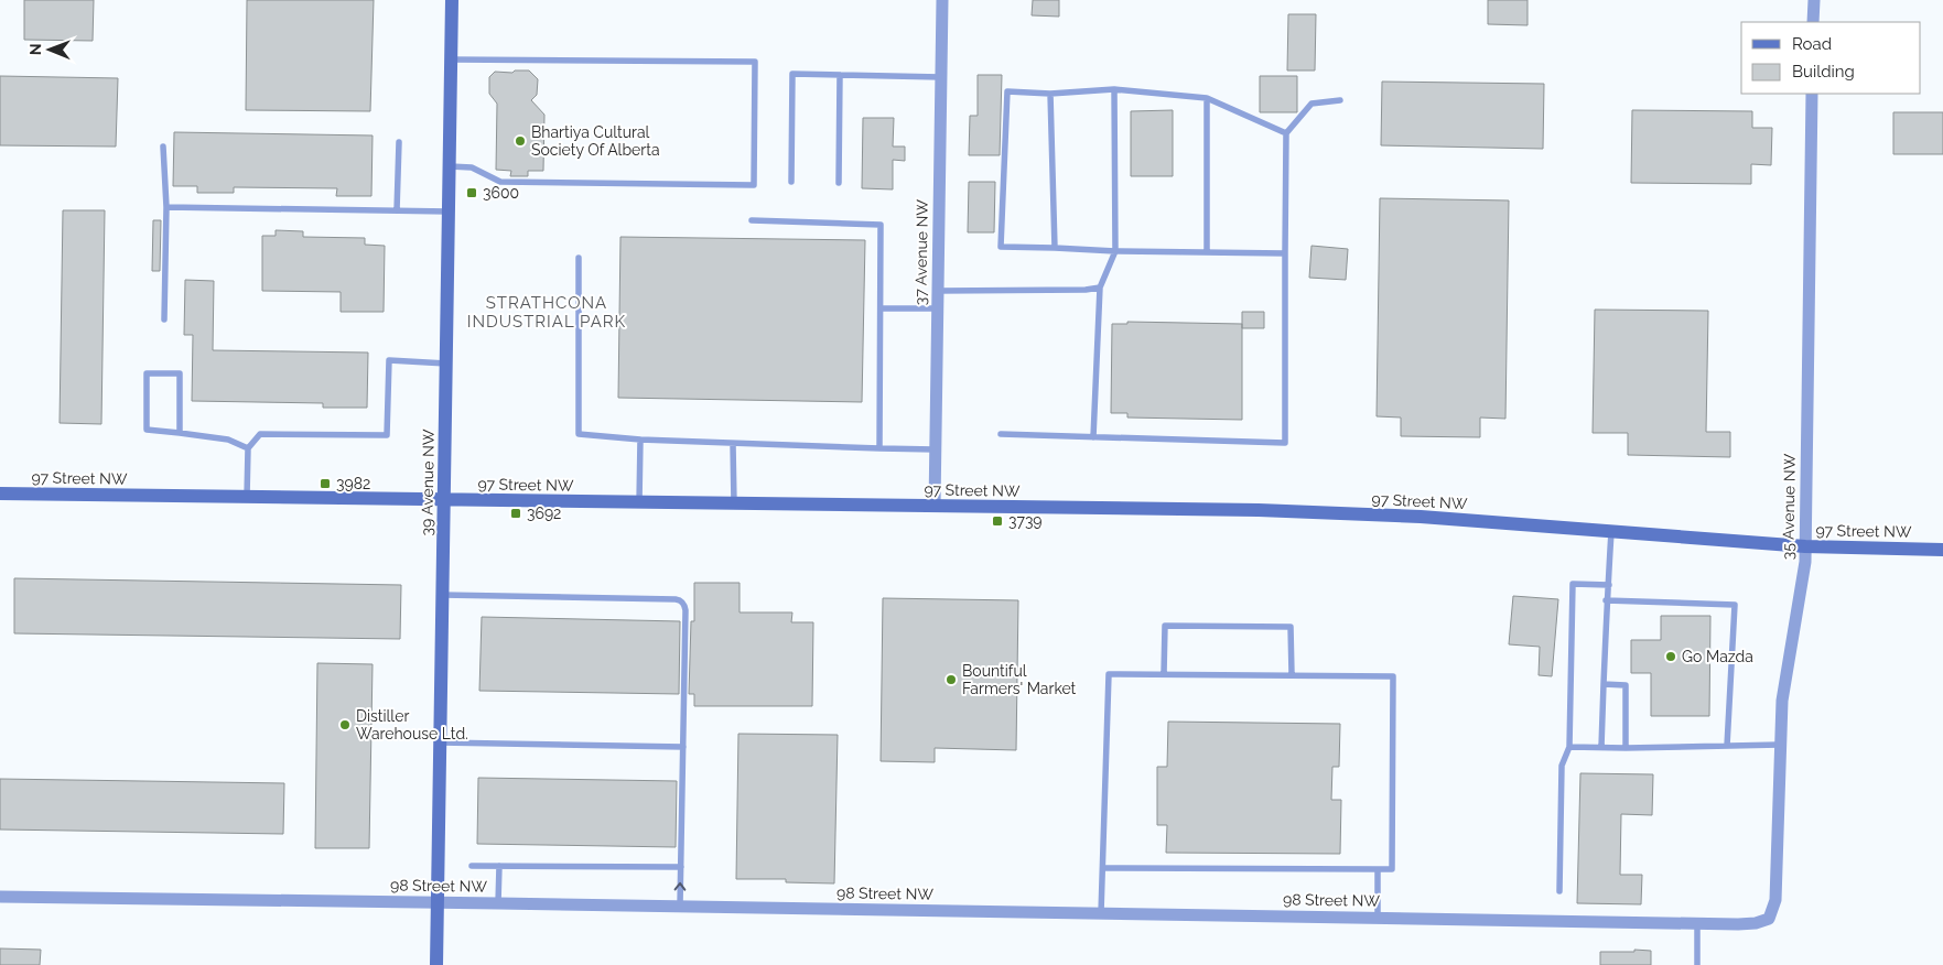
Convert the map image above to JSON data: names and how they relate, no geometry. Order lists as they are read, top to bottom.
{
  "streets": {
    "street": [
      "37 Avenue NW",
      "97 Street NW",
      "39 Avenue NW",
      "35 Avenue NW",
      "98 Street NW"
    ]
  },
  "crossings": [
    ["37 Avenue NW", "97 Street NW"],
    ["97 Street NW", "39 Avenue NW"],
    ["97 Street NW", "35 Avenue NW"],
    ["39 Avenue NW", "98 Street NW"],
    ["35 Avenue NW", "98 Street NW"]
  ],
  "districts": ["STRATHCONA INDUSTRIAL PARK"],
  "places": {
    "other": [
      "Bhartiya Cultural Society Of Alberta",
      "Go Mazda",
      "Bountiful Farmers' Market",
      "Distiller Warehouse Ltd."
    ],
    "transit": [
      "3600",
      "3982",
      "3692",
      "3739"
    ]
  },
  "legend": ["Road", "Building"],
  "north": "left"
}
